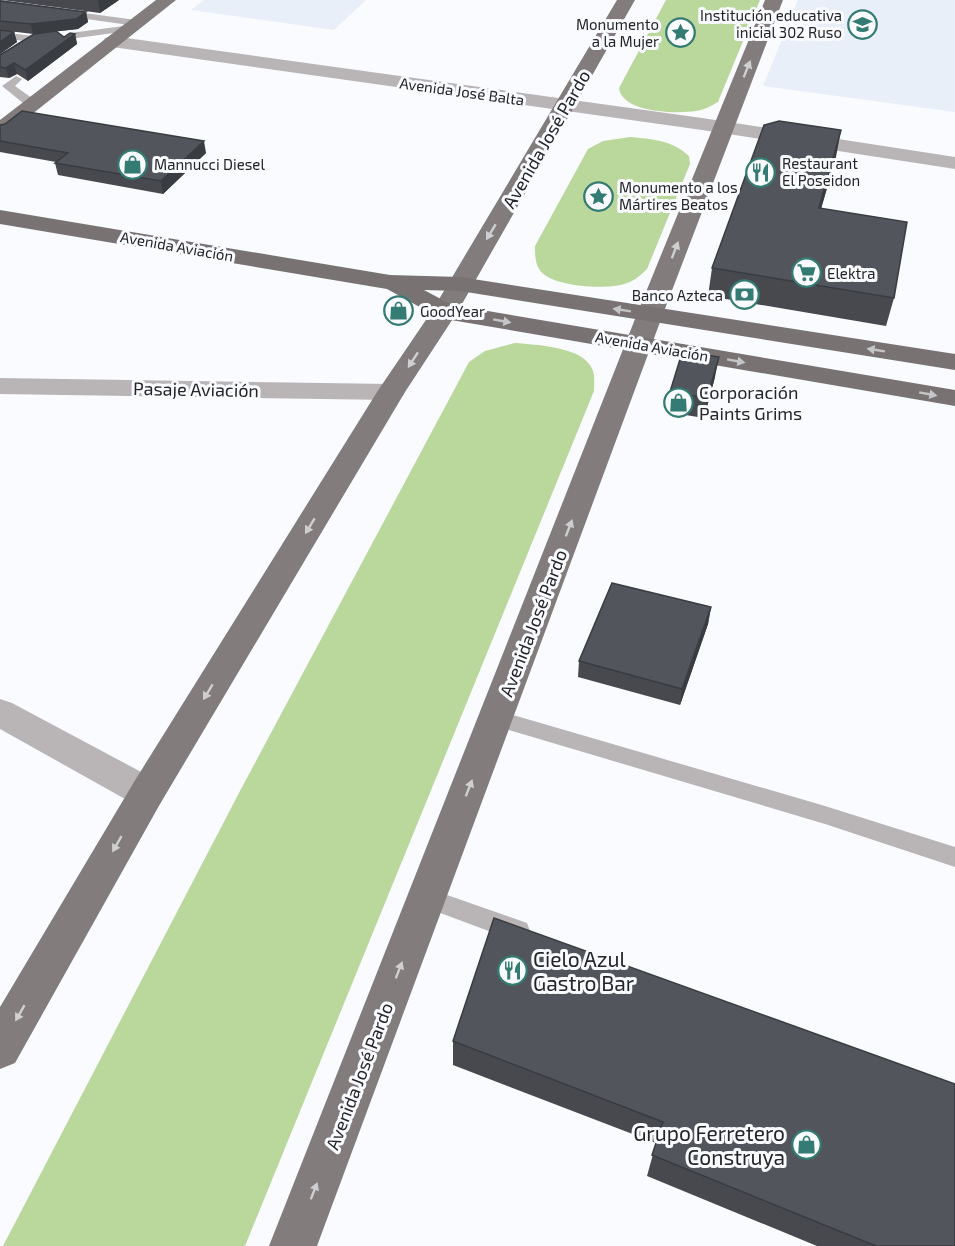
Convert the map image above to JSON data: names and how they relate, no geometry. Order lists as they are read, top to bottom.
{
  "streets": {
    "highway": ["Avenida Aviación"],
    "main road": ["Avenida José Pardo"],
    "street": ["Avenida José Balta", "Pasaje Aviación"]
  },
  "crossings": [
    ["Avenida José Balta", "Avenida José Pardo"],
    ["Avenida José Pardo", "Avenida Aviación"],
    ["Avenida José Pardo", "Pasaje Aviación"]
  ],
  "places": {
    "school or university": ["Institución educativa inicial 302 Ruso"],
    "place": ["Monumento a la Mujer", "Monumento a los Mártires Beatos"],
    "shop": [
      "Mannucci Diesel",
      "GoodYear",
      "Corporación Paints Grims",
      "Grupo Ferretero Construya"
    ],
    "restaurant": ["Restaurant El Poseidon", "Cielo Azul Gastro Bar"],
    "supermarket": ["Elektra"],
    "bank": ["Banco Azteca"]
  }
}
